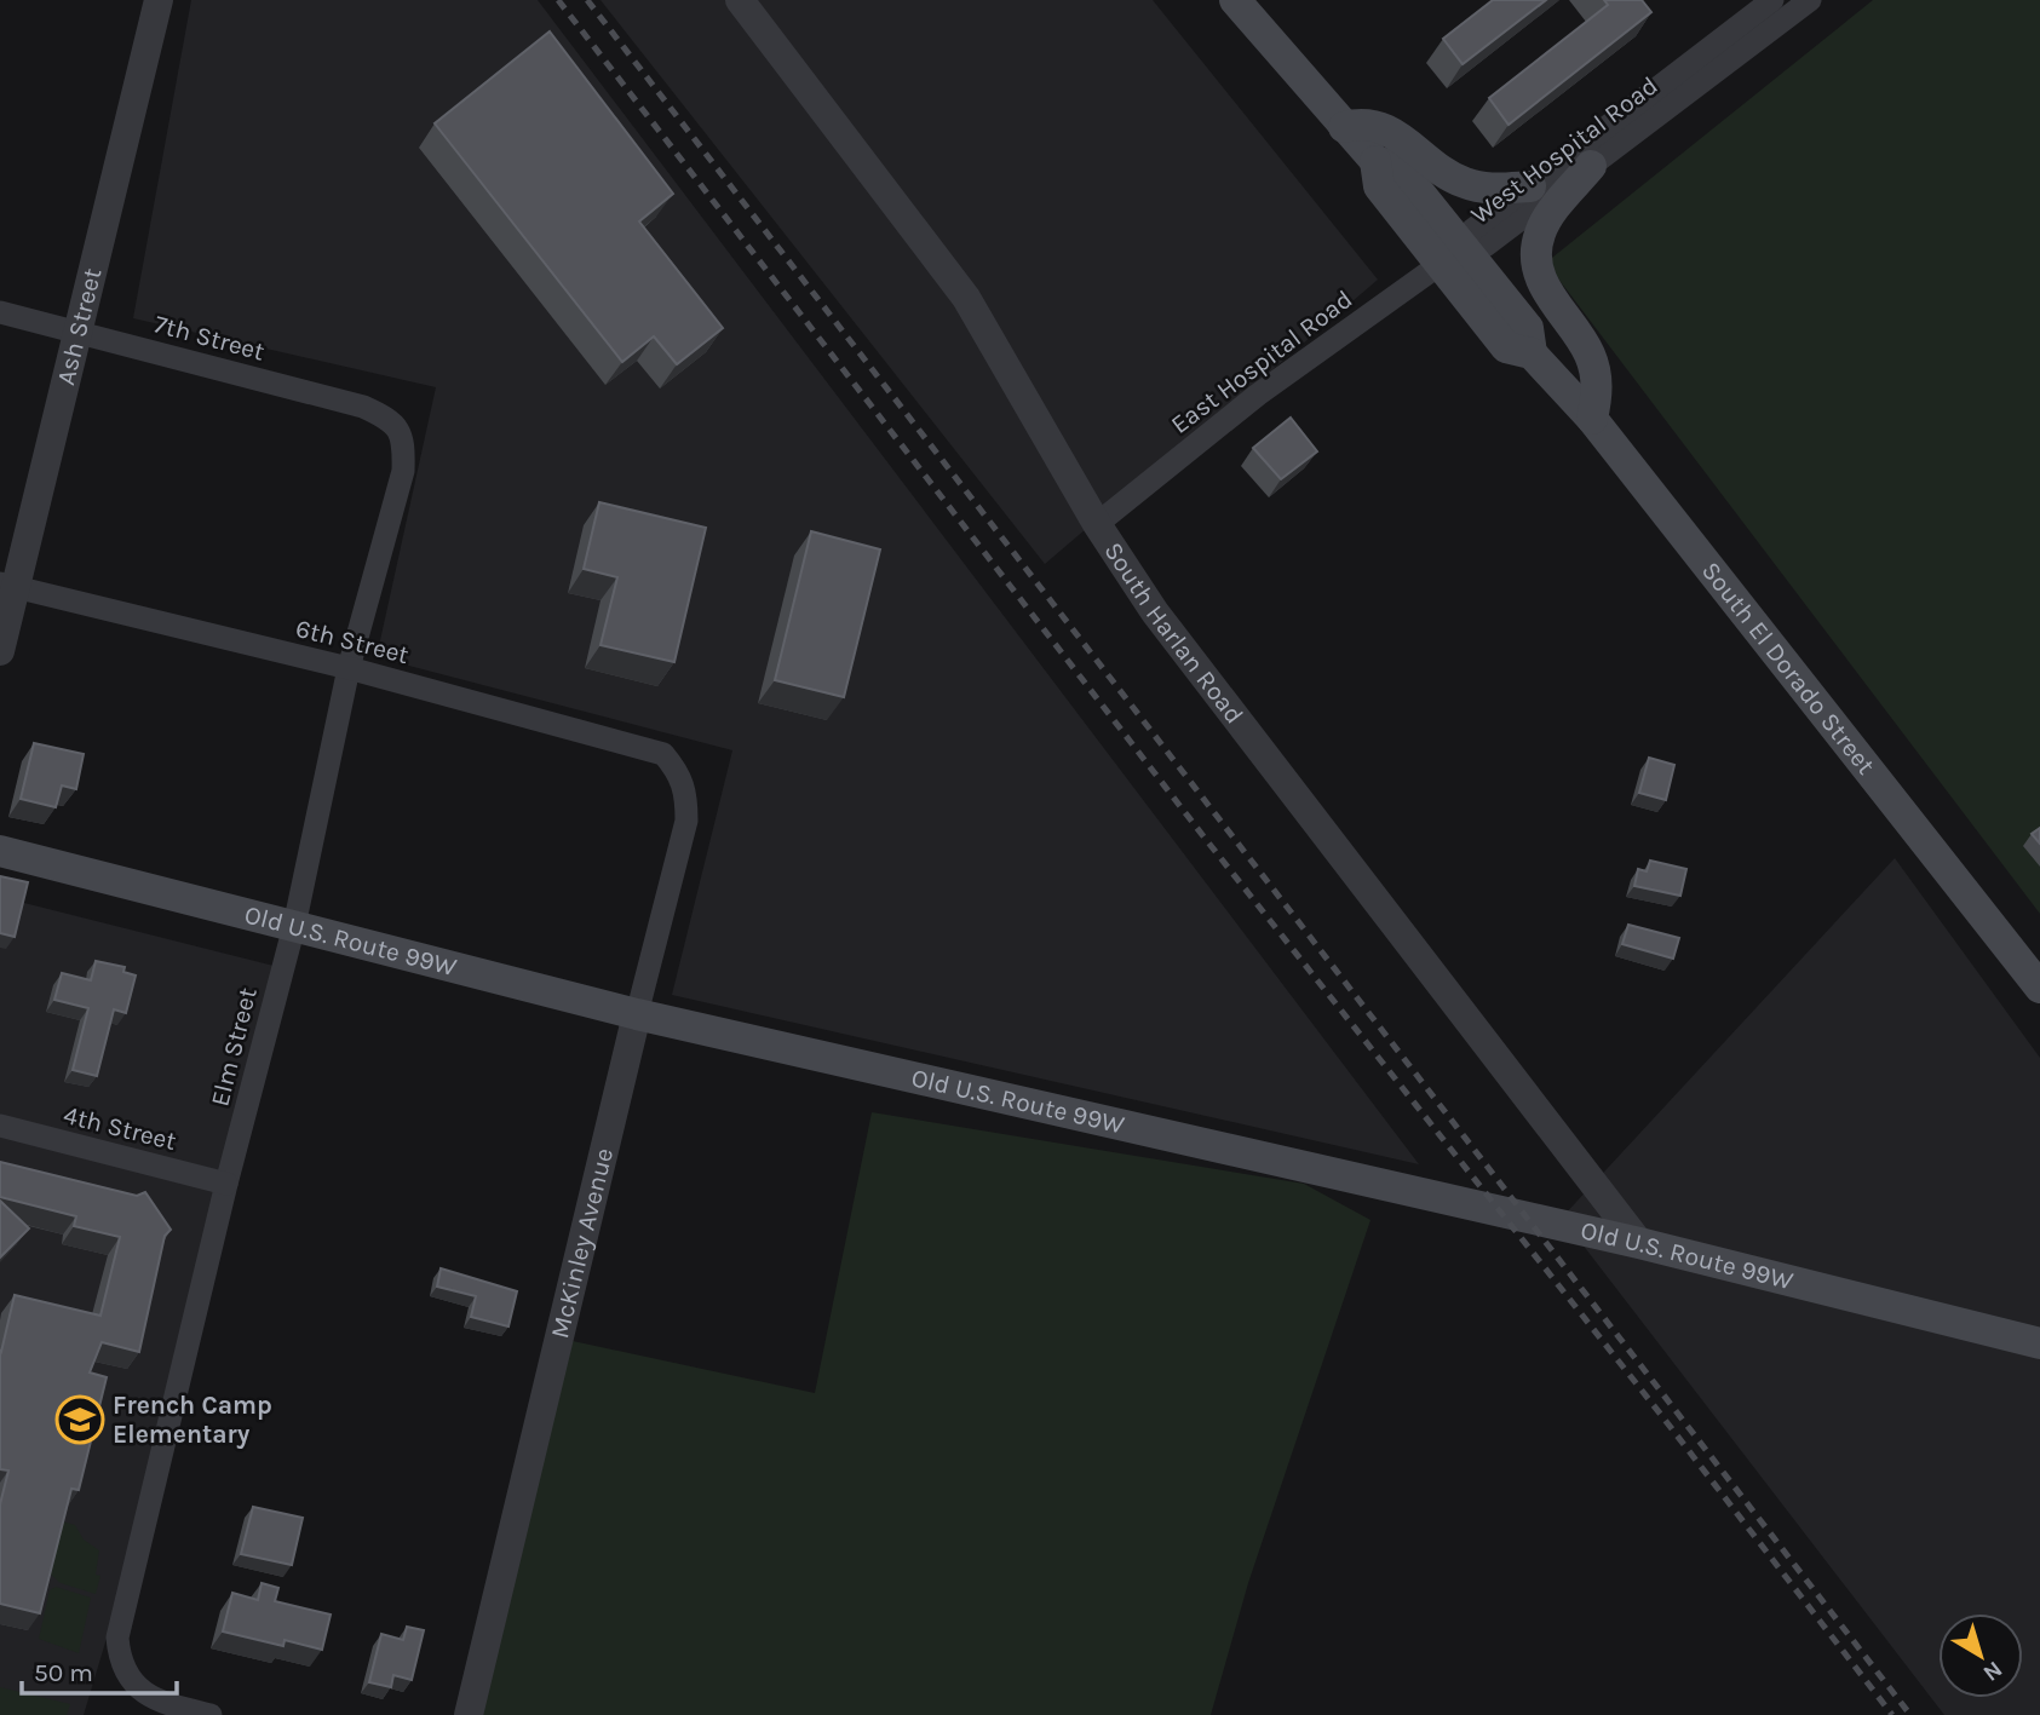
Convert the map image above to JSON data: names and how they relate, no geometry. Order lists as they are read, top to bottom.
{
  "streets": {
    "main road": ["South El Dorado Street", "Old U.S. Route 99W"],
    "street": [
      "West Hospital Road",
      "Ash Street",
      "7th Street",
      "East Hospital Road",
      "South Harlan Road",
      "6th Street",
      "Elm Street",
      "4th Street",
      "McKinley Avenue"
    ]
  },
  "crossings": [
    ["West Hospital Road", "East Hospital Road"],
    ["West Hospital Road", "South El Dorado Street"],
    ["Ash Street", "7th Street"],
    ["Ash Street", "6th Street"],
    ["7th Street", "Elm Street"],
    ["East Hospital Road", "South Harlan Road"],
    ["East Hospital Road", "South El Dorado Street"],
    ["South Harlan Road", "Old U.S. Route 99W"],
    ["6th Street", "Elm Street"],
    ["6th Street", "McKinley Avenue"],
    ["Old U.S. Route 99W", "Elm Street"],
    ["Old U.S. Route 99W", "McKinley Avenue"],
    ["Elm Street", "4th Street"]
  ],
  "places": {
    "school or university": ["French Camp Elementary"]
  },
  "scale_bar": "50 m",
  "north": "bottom right"
}
